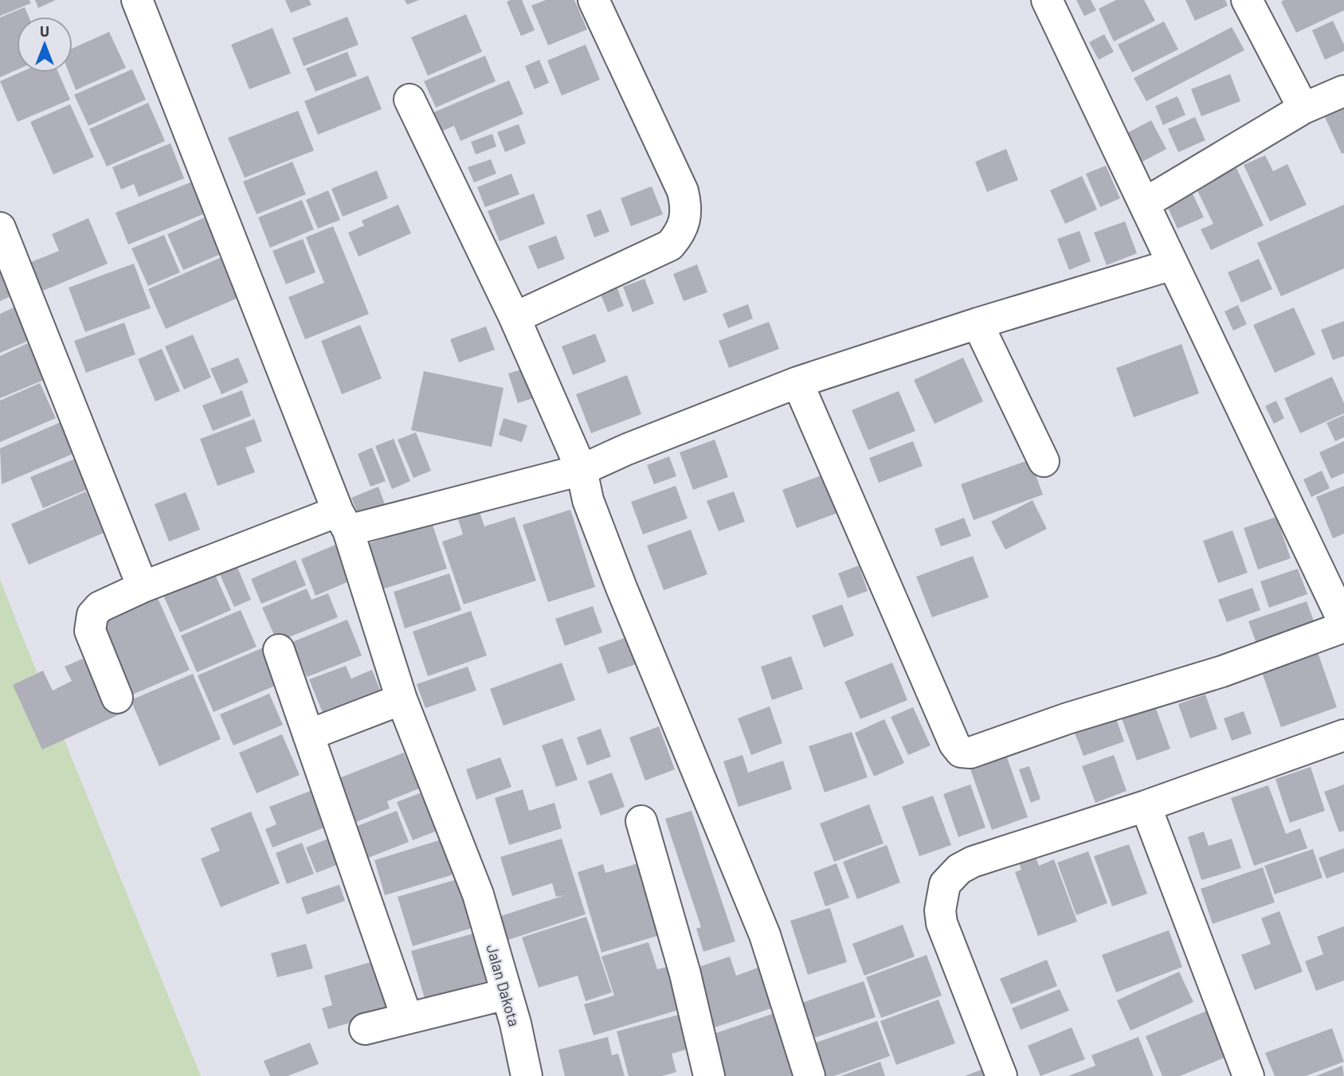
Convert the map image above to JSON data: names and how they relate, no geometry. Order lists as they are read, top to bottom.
{
  "streets": {
    "street": ["Jalan Dakota"]
  },
  "north": "top"
}
